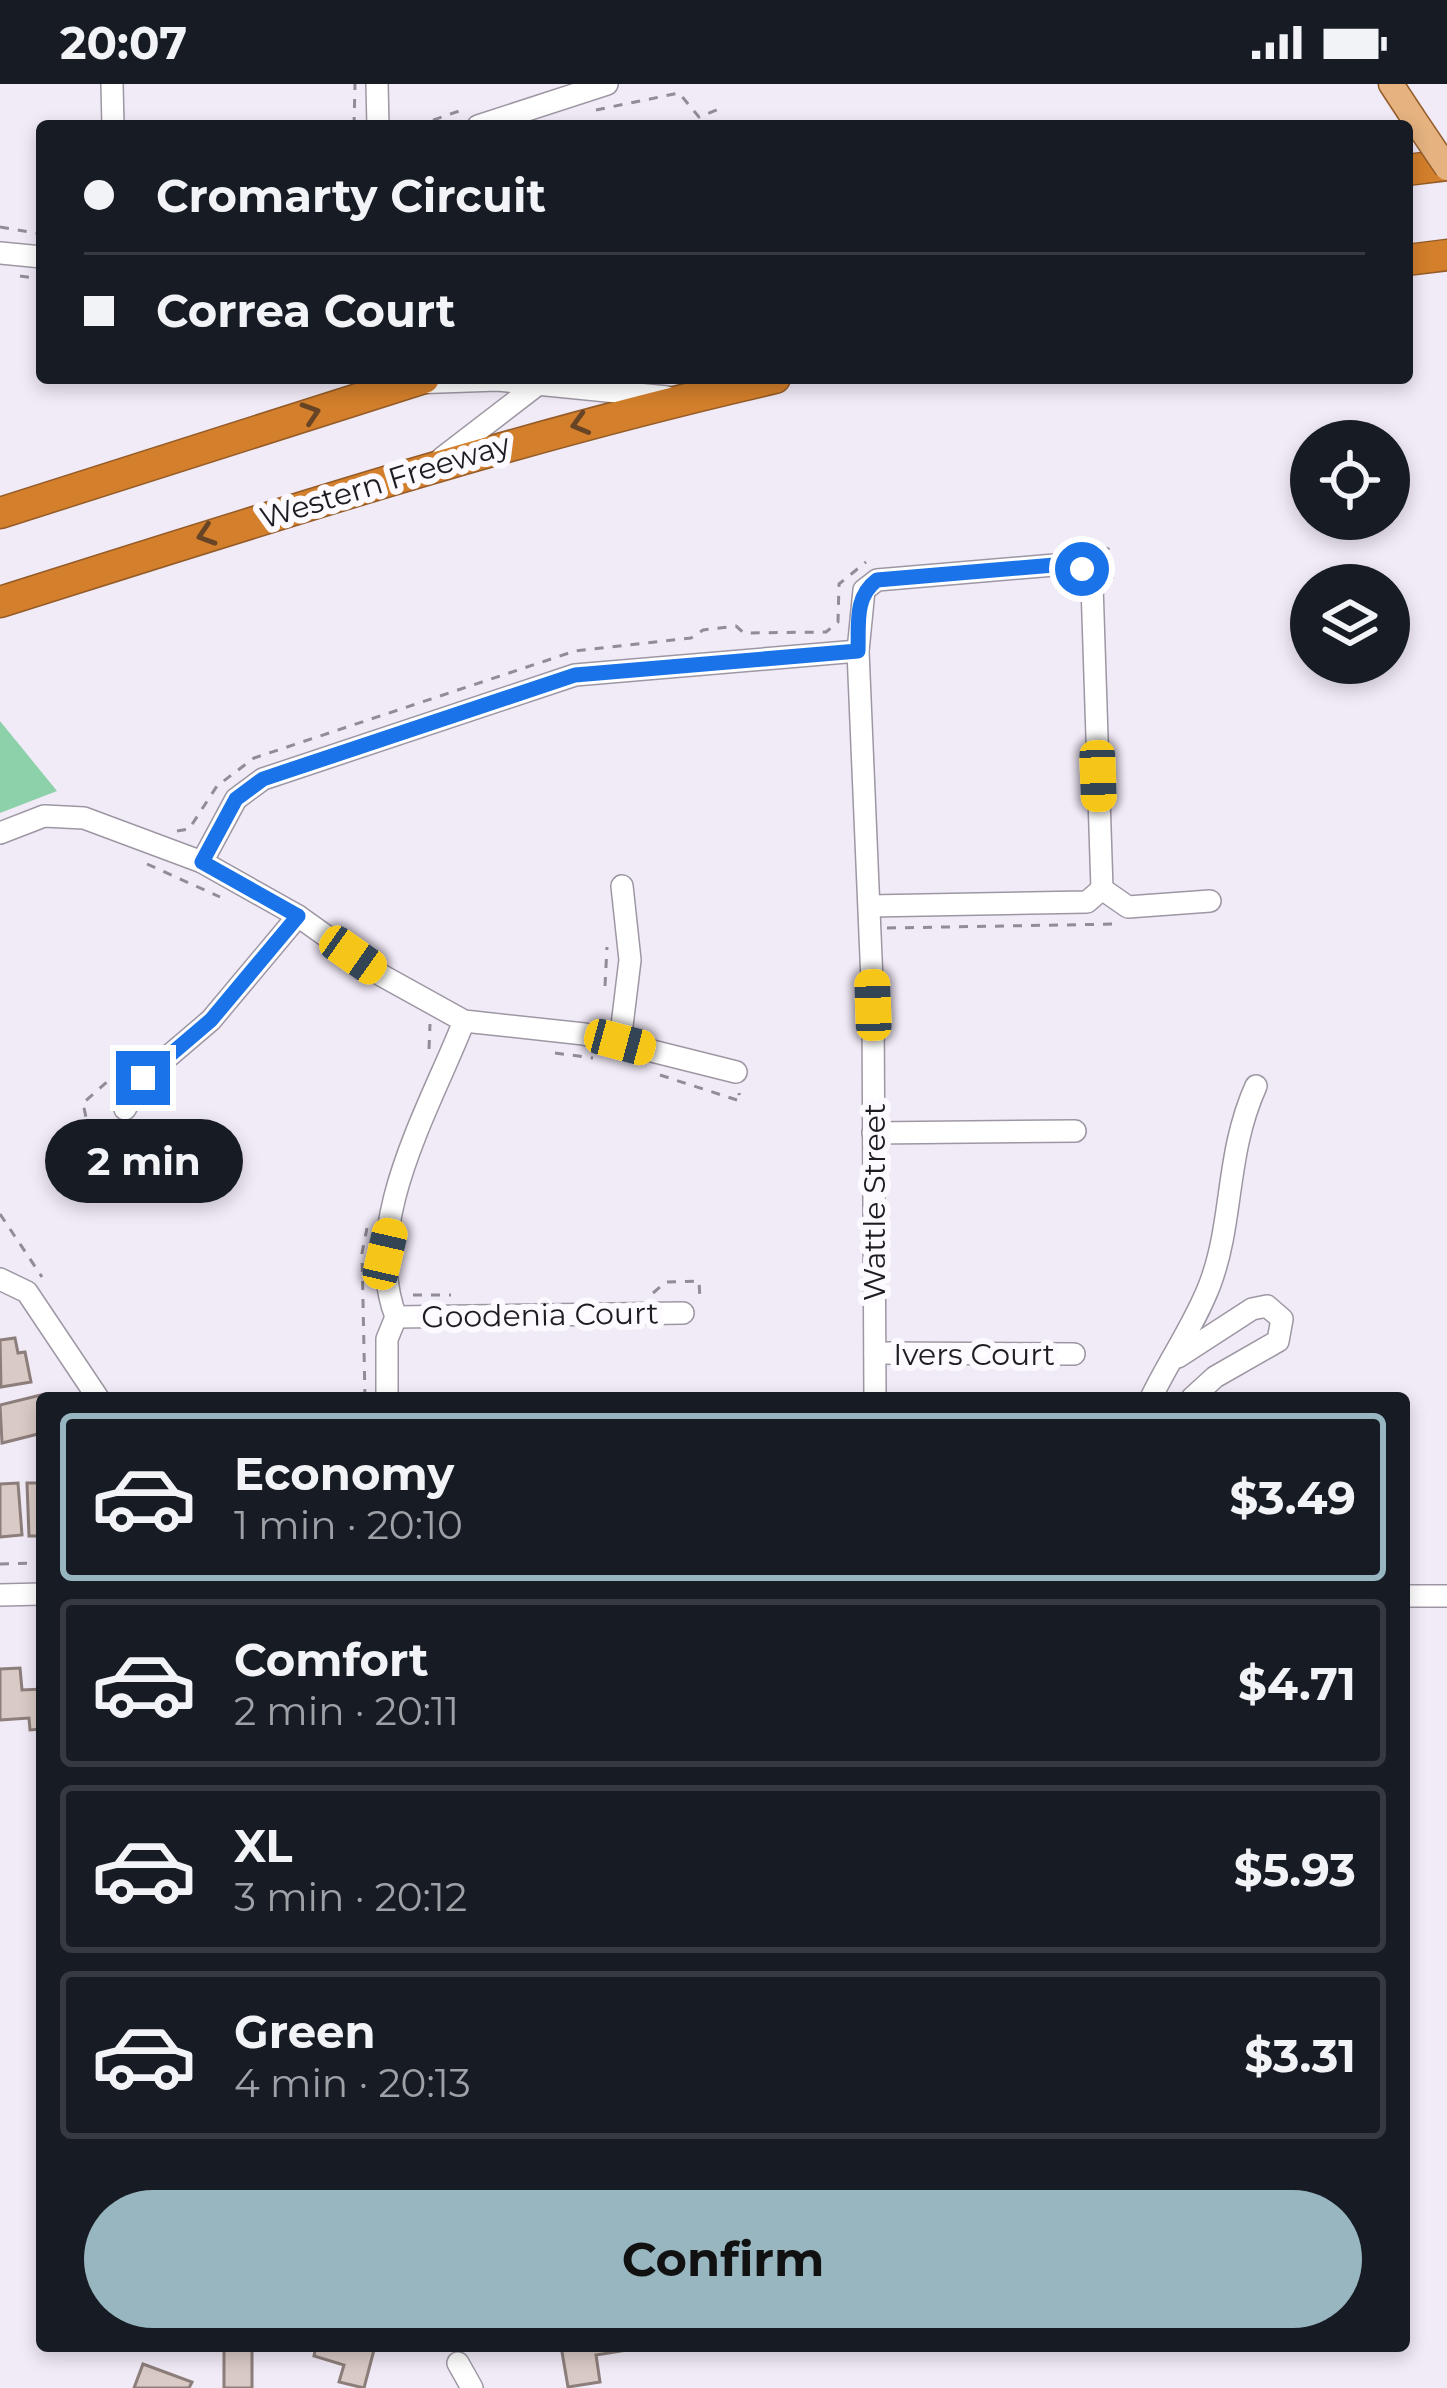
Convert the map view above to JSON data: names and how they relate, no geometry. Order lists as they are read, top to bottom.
{
  "streets": {
    "highway": ["Western Freeway"],
    "street": ["Wattle Street", "Goodenia Court", "Ivers Court"]
  },
  "crossings": [
    ["Wattle Street", "Ivers Court"]
  ],
  "page": {
    "status": "20:07",
    "banner": ["Cromarty Circuit", "Correa Court"],
    "bubble": "2 min",
    "list": [
      {
        "name": "Economy",
        "note": "1 min · 20:10",
        "value": "$3.49"
      },
      {
        "name": "Comfort",
        "note": "2 min · 20:11",
        "value": "$4.71"
      },
      {
        "name": "XL",
        "note": "3 min · 20:12",
        "value": "$5.93"
      },
      {
        "name": "Green",
        "note": "4 min · 20:13",
        "value": "$3.31"
      }
    ],
    "buttons": "Confirm"
  }
}
